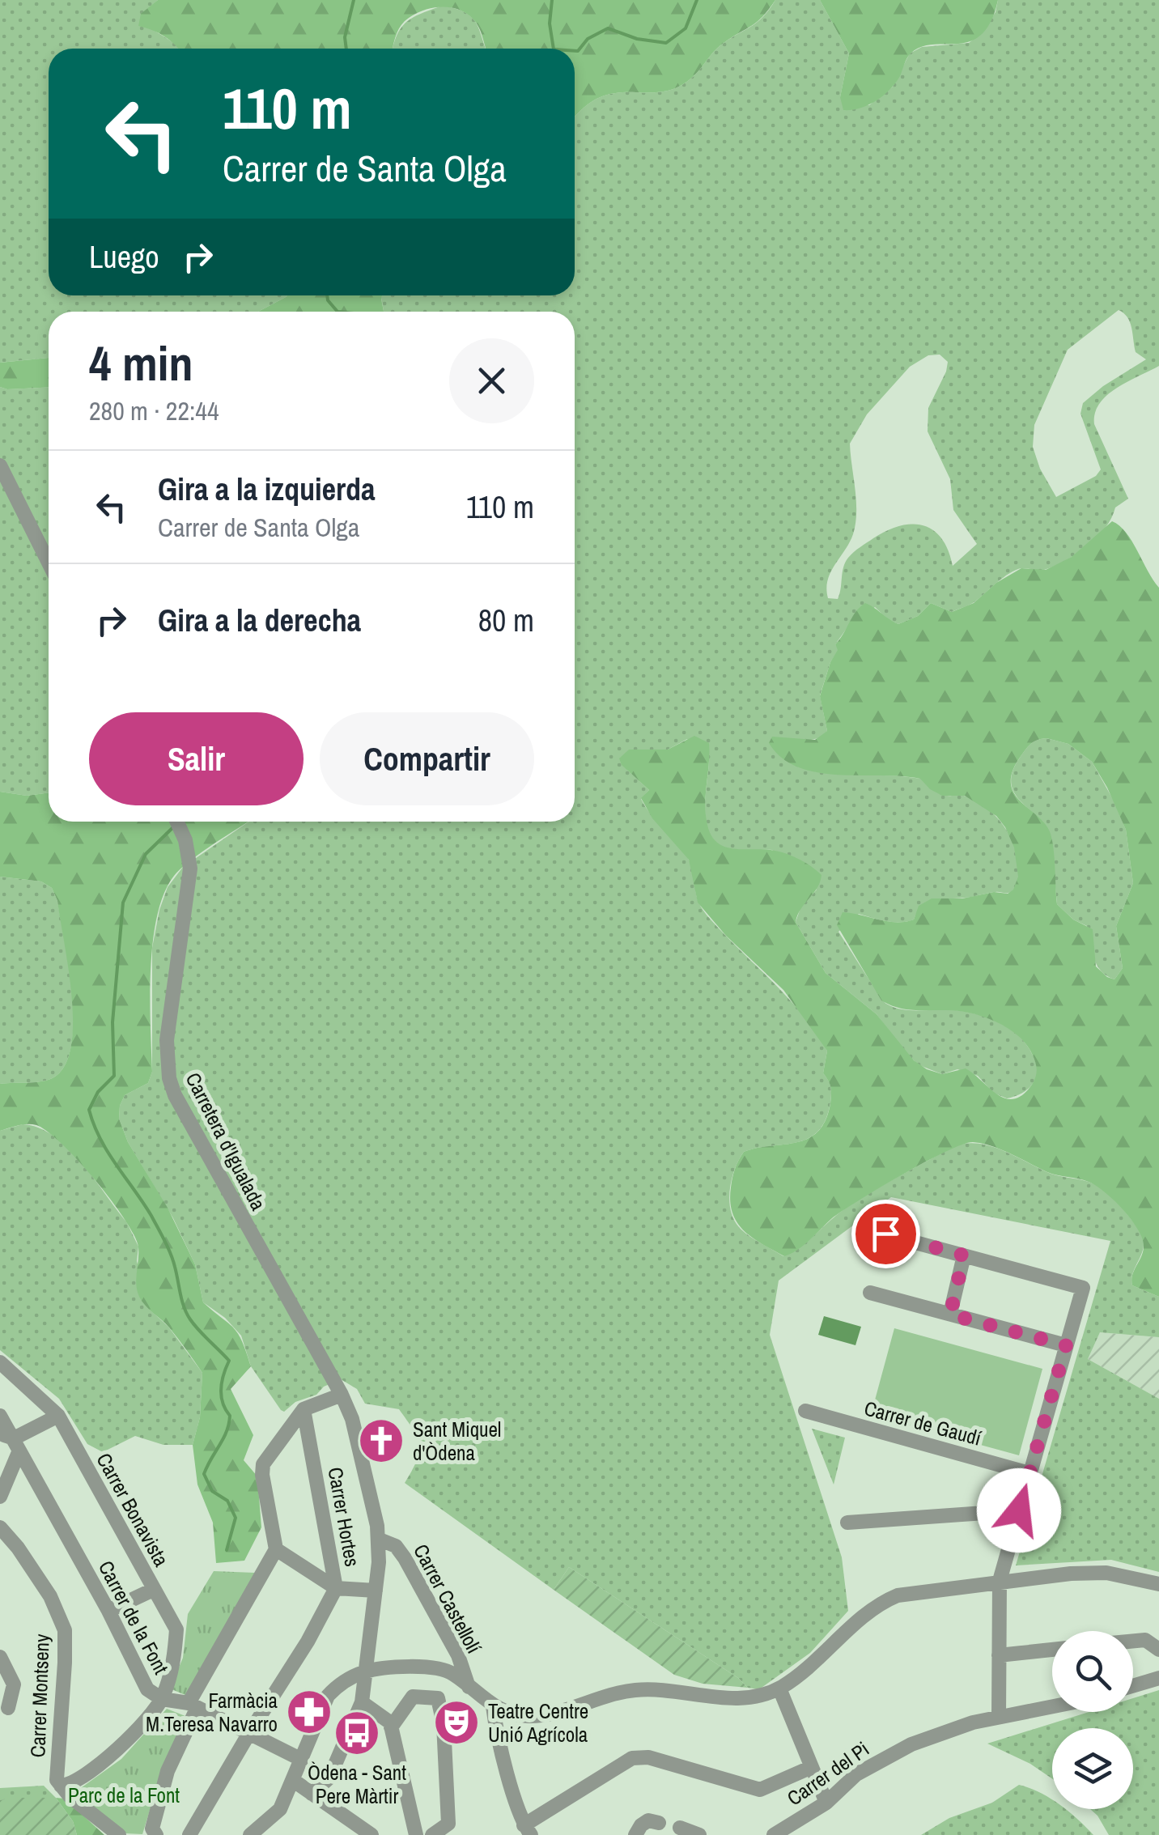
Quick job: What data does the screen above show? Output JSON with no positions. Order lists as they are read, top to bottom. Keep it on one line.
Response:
{"streets":{"street":["Carretera d'Igualada","Carrer de Gaudí","Carrer Bonavista","Carrer Hortes","Carrer Castellolí","Carrer de la Font","Carrer Montseny","Carrer del Pi"]},"crossings":[["Carretera d'Igualada","Carrer Castellolí"],["Carrer Bonavista","Carrer de la Font"],["Carrer Hortes","Carrer de la Font"]],"parks":["Parc de la Font"],"places":{"church":["Sant Miquel d'Òdena"],"pharmacy":["Farmàcia M.Teresa Navarro"],"theatre":["Teatre Centre Unió Agrícola"],"bus stop":["Òdena - Sant Pere Màrtir"]},"page":{"turn":["110 m","Carrer de Santa Olga"],"then":"Luego","heading":["4 min","280 m · 22:44"],"list":[{"name":"Gira a la izquierda","note":"Carrer de Santa Olga","value":"110 m"},{"name":"Gira a la derecha","value":"80 m"}],"buttons":["Salir","Compartir"]}}
